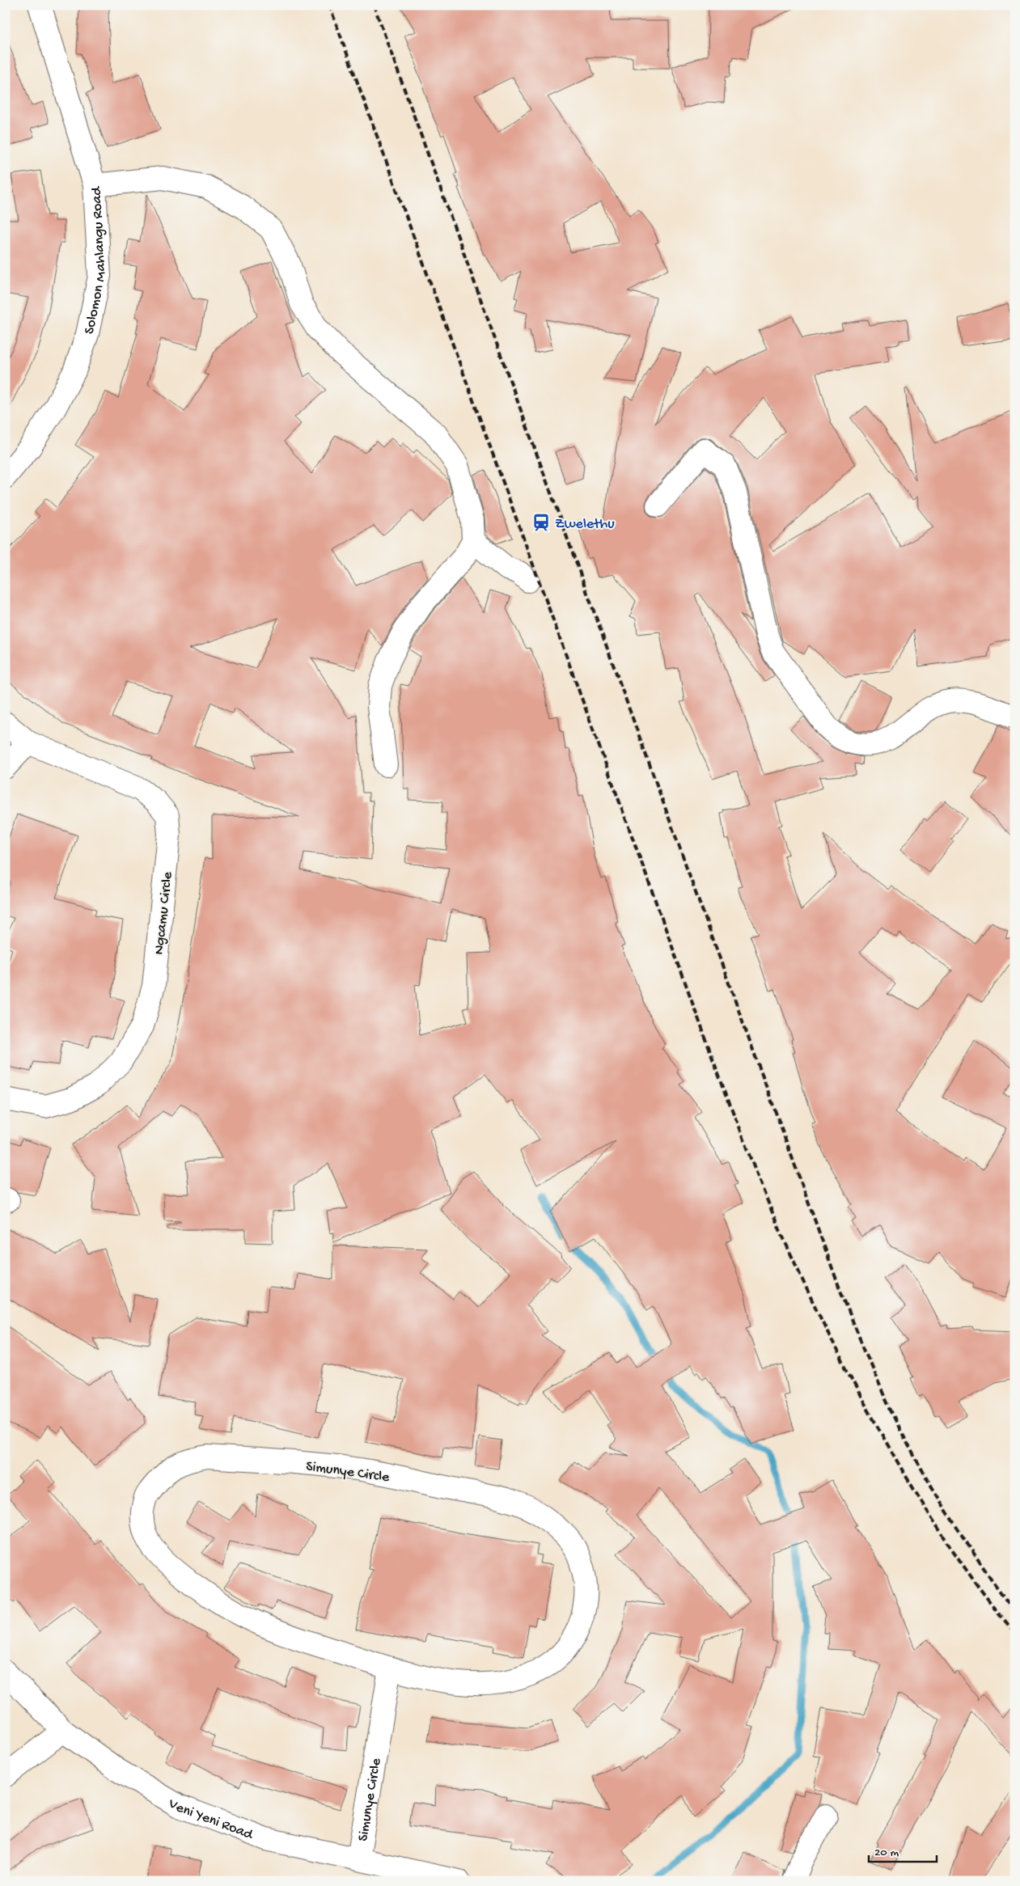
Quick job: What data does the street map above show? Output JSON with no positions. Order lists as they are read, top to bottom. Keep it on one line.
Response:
{"streets":{"street":["Solomon Mahlangu Road","Ngcamu Circle","Simunye Circle","Veni Yeni Road"]},"crossings":[["Simunye Circle","Veni Yeni Road"]],"places":{"station":["Zwelethu"]},"scale_bar":"20 m"}
